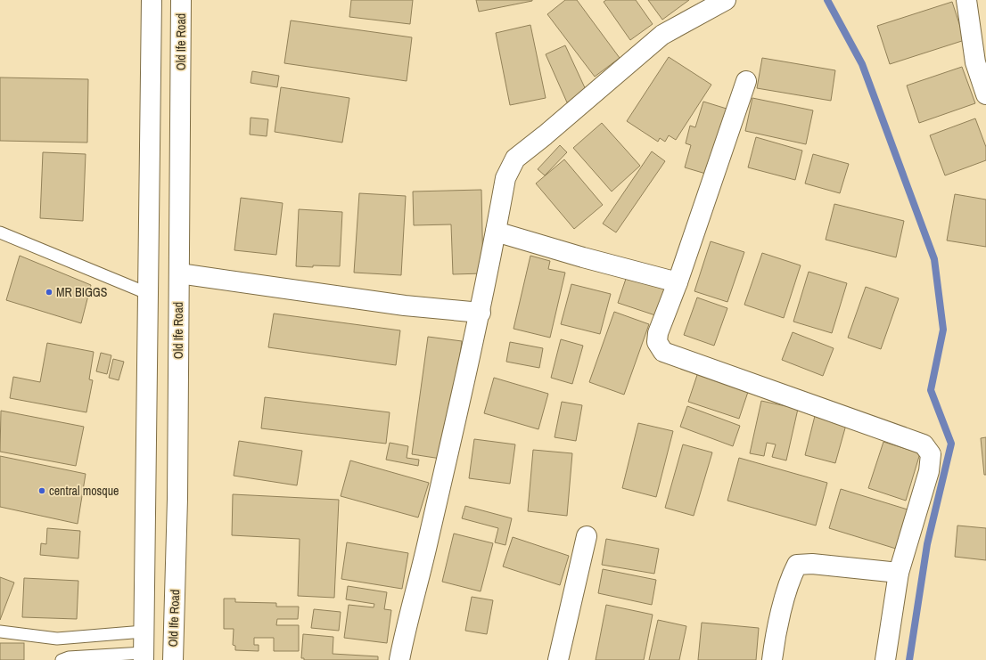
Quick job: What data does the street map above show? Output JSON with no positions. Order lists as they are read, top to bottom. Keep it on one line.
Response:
{"streets":{"street":["Old Ife Road"]},"places":["MR BIGGS","central mosque"]}
